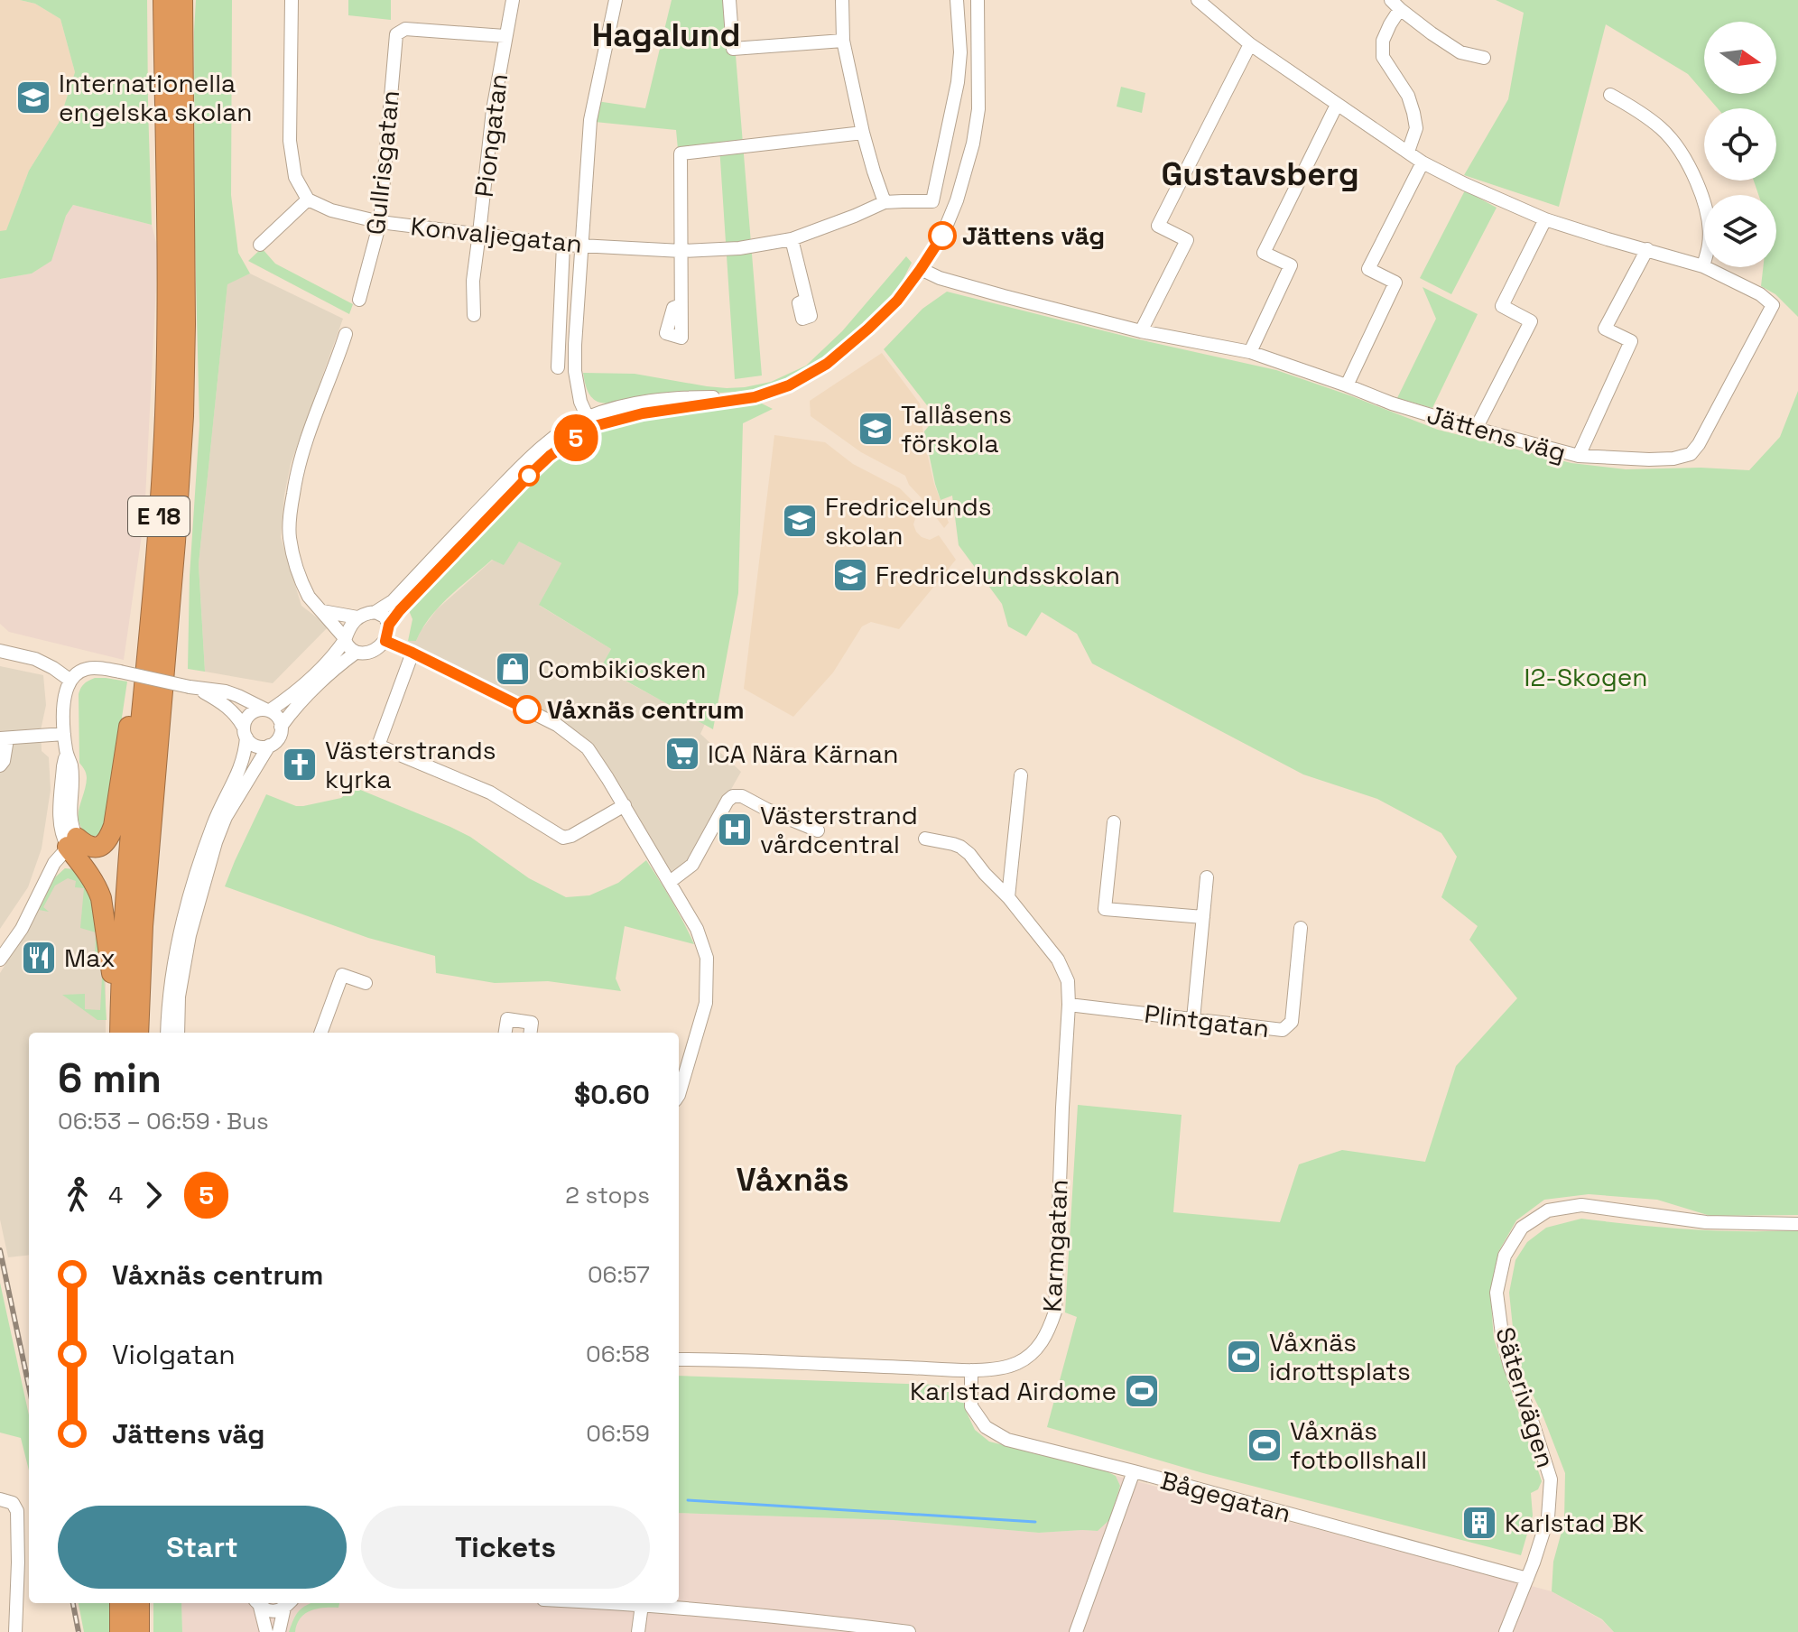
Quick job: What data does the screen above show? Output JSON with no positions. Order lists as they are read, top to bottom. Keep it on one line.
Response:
{"streets":{"highway":["E 18"],"street":["Piongatan","Gullrisgatan","Konvaljegatan","Jättens väg","Plintgatan","Karmgatan","Säterivägen","Bågegatan"]},"crossings":[["Piongatan","Gullrisgatan"],["Piongatan","Konvaljegatan"],["Gullrisgatan","Konvaljegatan"],["Plintgatan","Karmgatan"],["Karmgatan","Bågegatan"],["Säterivägen","Bågegatan"]],"districts":["Hagalund","Gustavsberg","Våxnäs"],"parks":["I2-Skogen"],"places":{"school or university":["Internationella engelska skolan","Tallåsens förskola","Fredricelunds skolan","Fredricelundsskolan"],"other":["Jättens väg","Våxnäs centrum"],"shop":["Combikiosken"],"supermarket":["ICA Nära Kärnan"],"church":["Västerstrands kyrka"],"hospital":["Västerstrand vårdcentral"],"restaurant":["Max"],"sports":["Våxnäs idrottsplats","Karlstad Airdome","Våxnäs fotbollshall"],"building":["Karlstad BK"]},"lines":["bus line 5"],"north":"right","page":{"on_map":"5","heading":["6 min","06:53 – 06:59 · Bus","$0.60"],"legs":["4","5","2 stops"],"list":[{"name":"Våxnäs centrum","value":"06:57"},{"name":"Violgatan","value":"06:58"},{"name":"Jättens väg","value":"06:59"}],"buttons":["Start","Tickets"]}}
